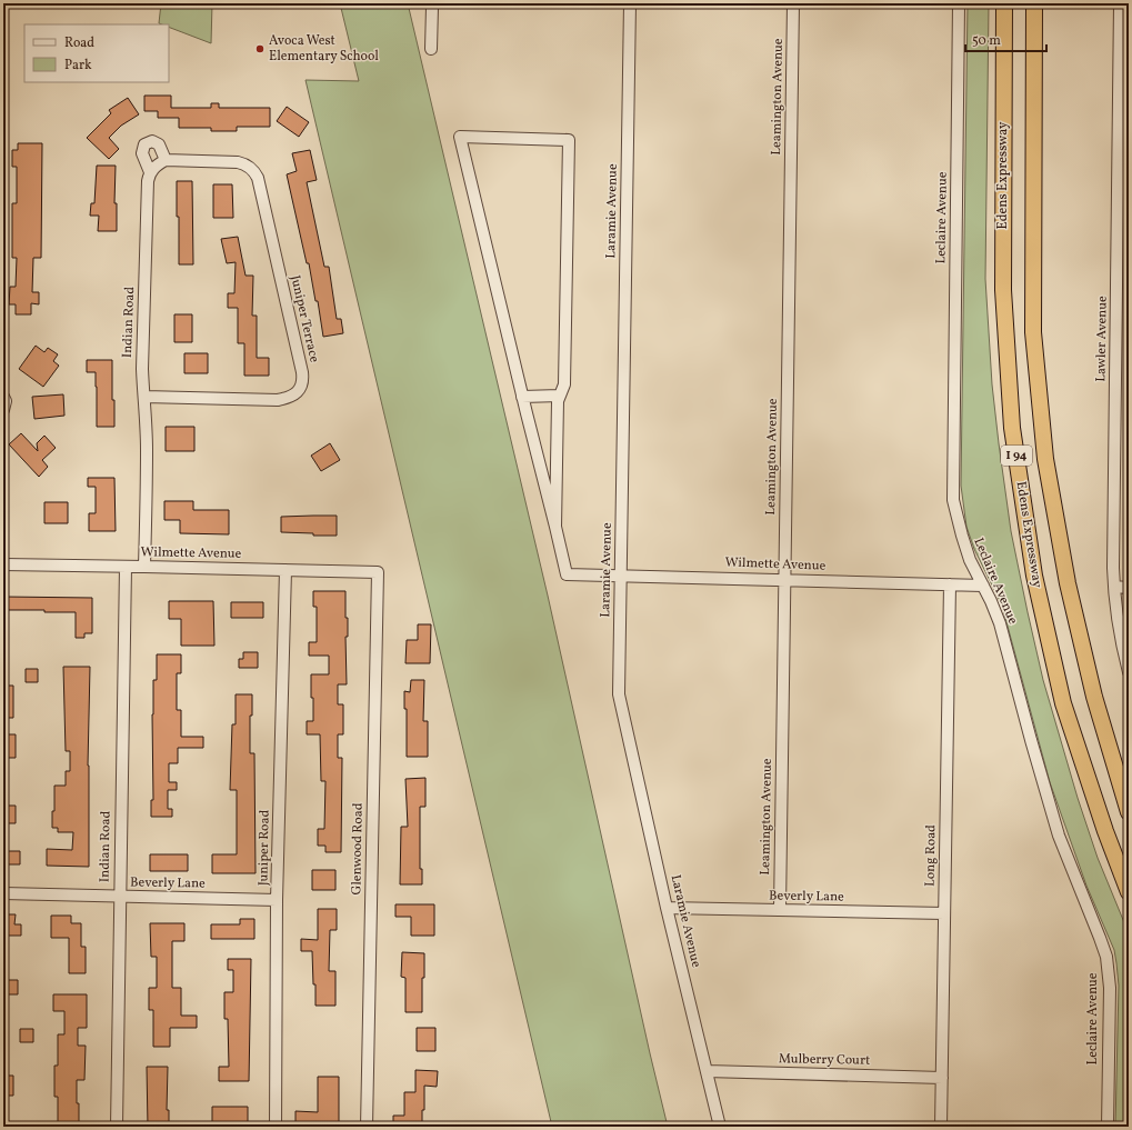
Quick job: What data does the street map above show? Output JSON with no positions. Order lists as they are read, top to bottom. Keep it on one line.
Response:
{"streets":{"highway":["Edens Expressway","I 94"],"street":["Leamington Avenue","Laramie Avenue","Leclaire Avenue","Juniper Terrace","Indian Road","Lawler Avenue","Wilmette Avenue","Juniper Road","Glenwood Road","Long Road","Beverly Lane","Mulberry Court"]},"crossings":[["Leamington Avenue","Wilmette Avenue"],["Leamington Avenue","Beverly Lane"],["Laramie Avenue","Wilmette Avenue"],["Laramie Avenue","Beverly Lane"],["Laramie Avenue","Mulberry Court"],["Leclaire Avenue","Wilmette Avenue"],["Juniper Terrace","Indian Road"],["Indian Road","Wilmette Avenue"],["Indian Road","Beverly Lane"],["Wilmette Avenue","Juniper Road"],["Wilmette Avenue","Glenwood Road"],["Wilmette Avenue","Long Road"],["Juniper Road","Beverly Lane"],["Long Road","Beverly Lane"],["Long Road","Mulberry Court"]],"places":["Avoca West Elementary School"],"legend":["Road","Park"],"scale_bar":"50 m"}
